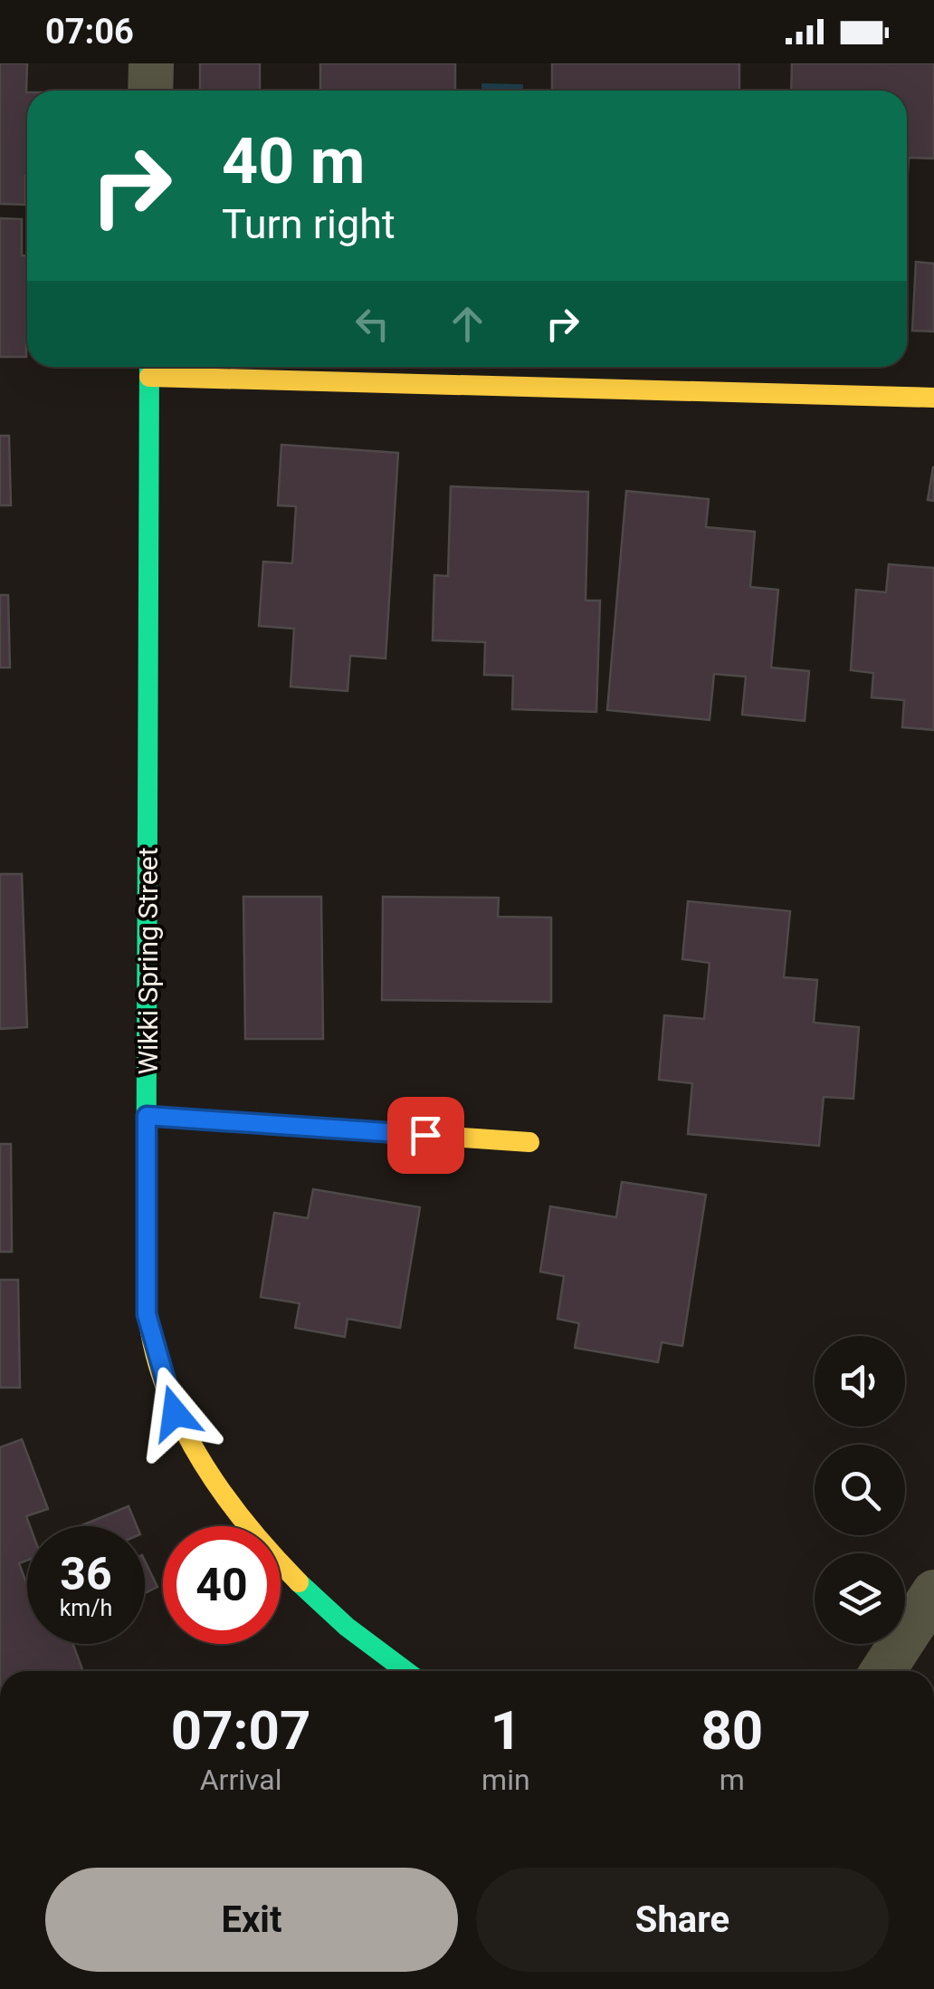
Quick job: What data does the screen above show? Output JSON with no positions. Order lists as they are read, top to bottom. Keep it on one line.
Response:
{"streets":{"street":["Wikki Spring Street"]},"page":{"status":"07:06","turn":["40 m","Turn right"],"speed":"36 km/h","limit":"40","eta":["07:07","Arrival","1","min","80","m"],"buttons":["Exit","Share"]}}
